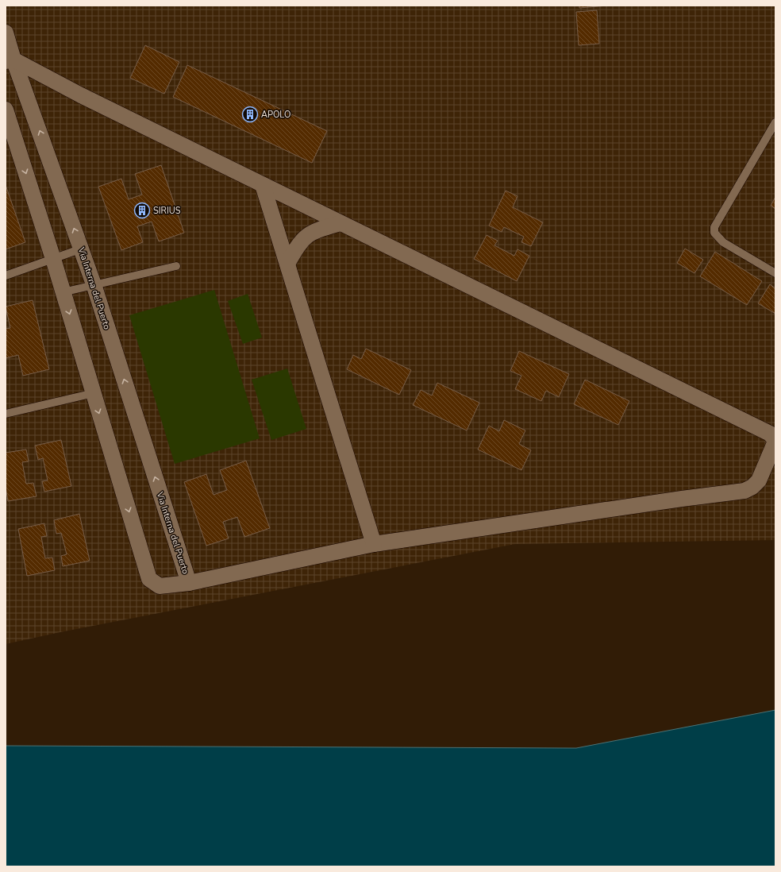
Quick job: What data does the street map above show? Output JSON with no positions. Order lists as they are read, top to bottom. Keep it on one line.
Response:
{"streets":{"street":["Via Interna del Puerto"]},"places":{"building":["APOLO","SIRIUS"]}}
